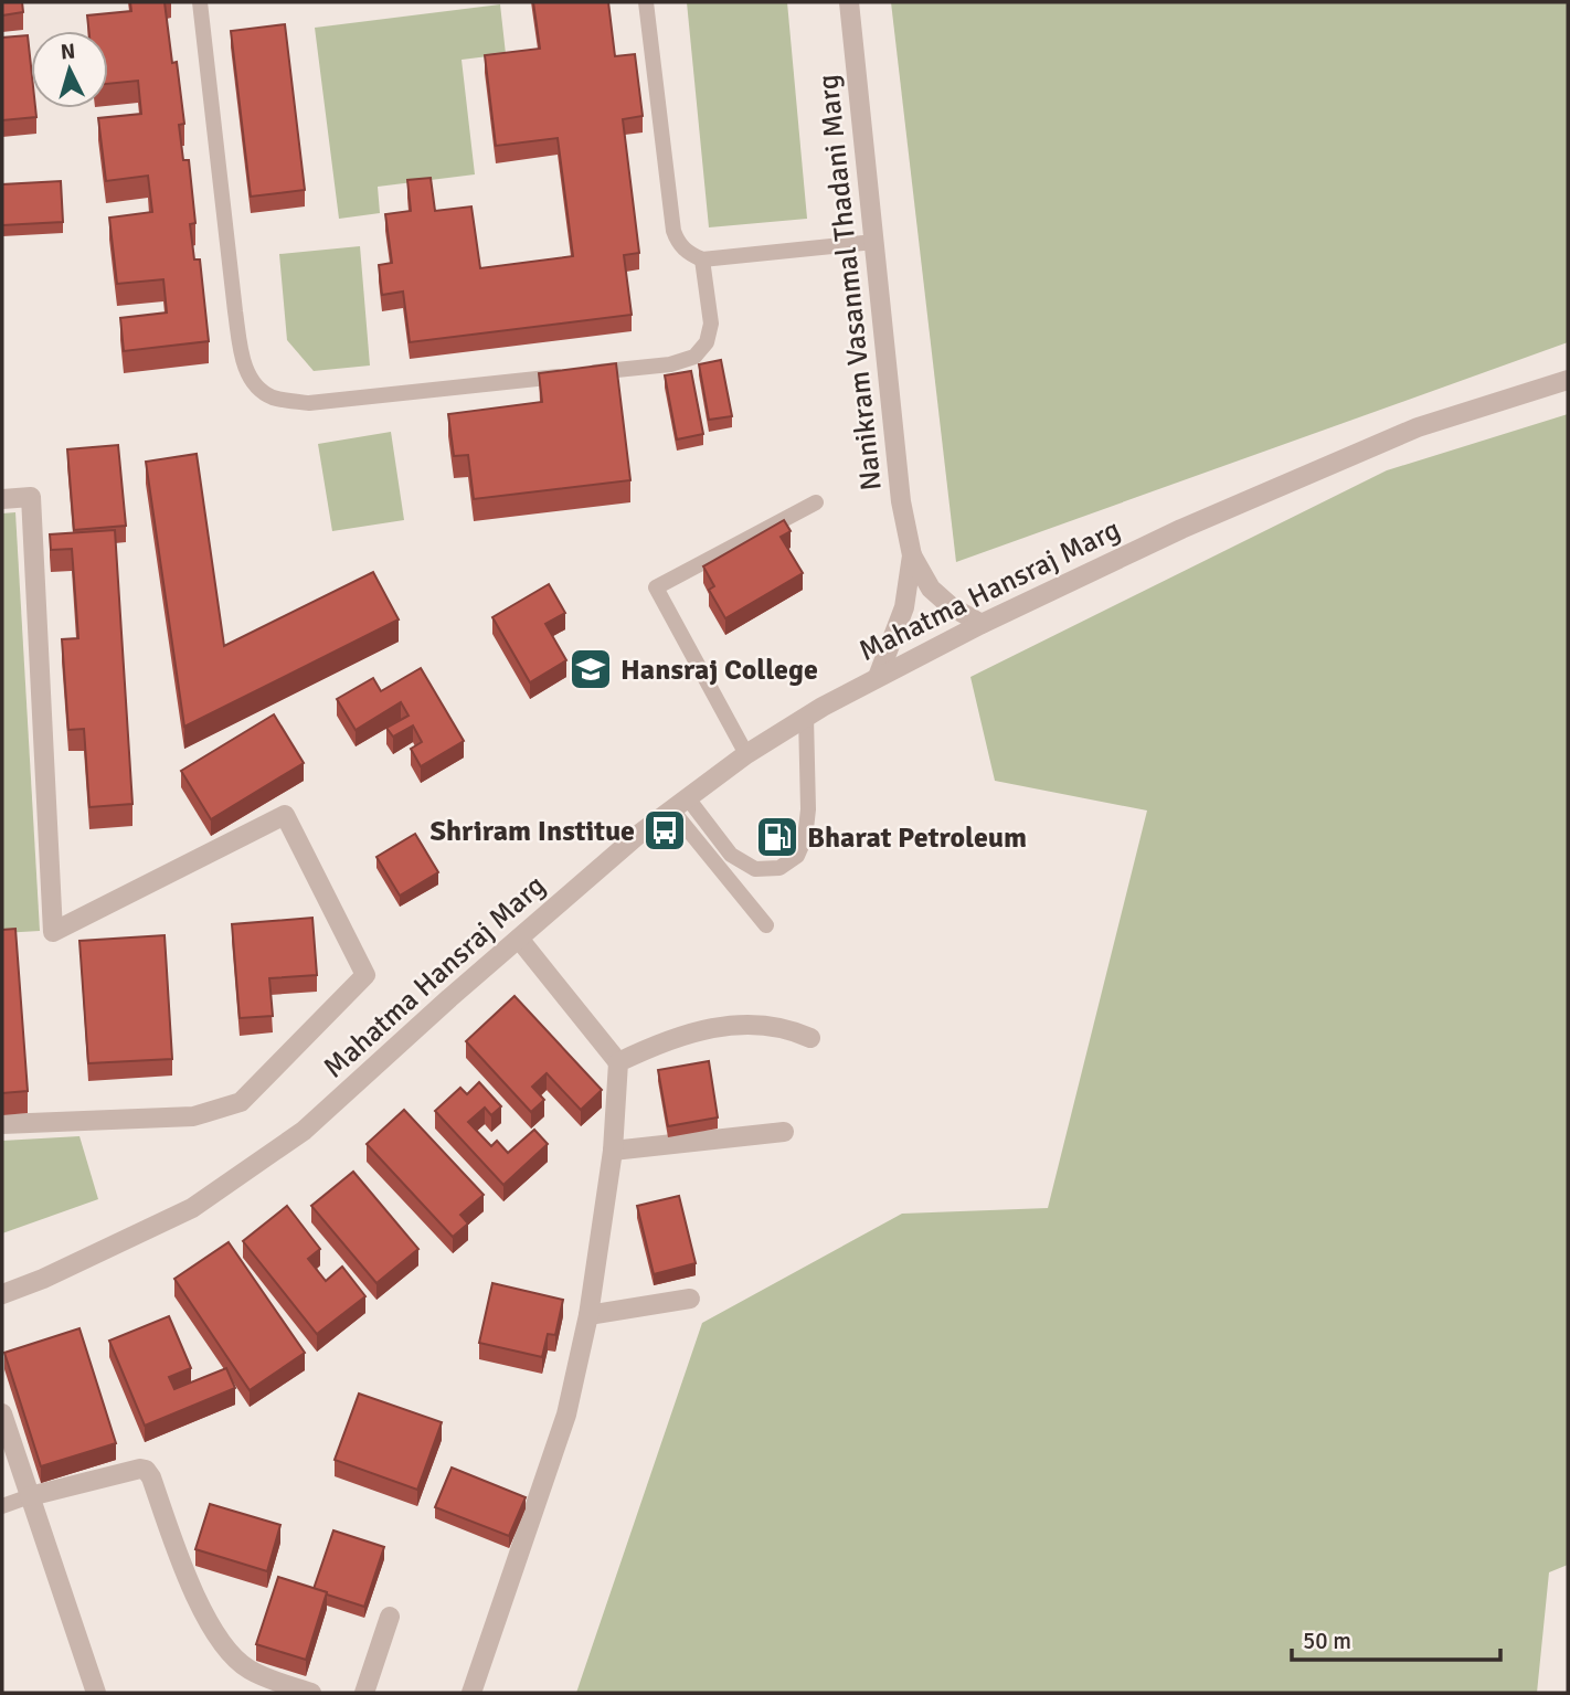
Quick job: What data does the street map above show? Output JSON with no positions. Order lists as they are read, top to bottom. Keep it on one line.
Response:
{"streets":{"street":["Nanikram Vasanmal Thadani Marg","Mahatma Hansraj Marg"]},"places":{"school or university":["Hansraj College"],"bus stop":["Shriram Institue"],"fuel station":["Bharat Petroleum"]},"scale_bar":"50 m","north":"top"}
